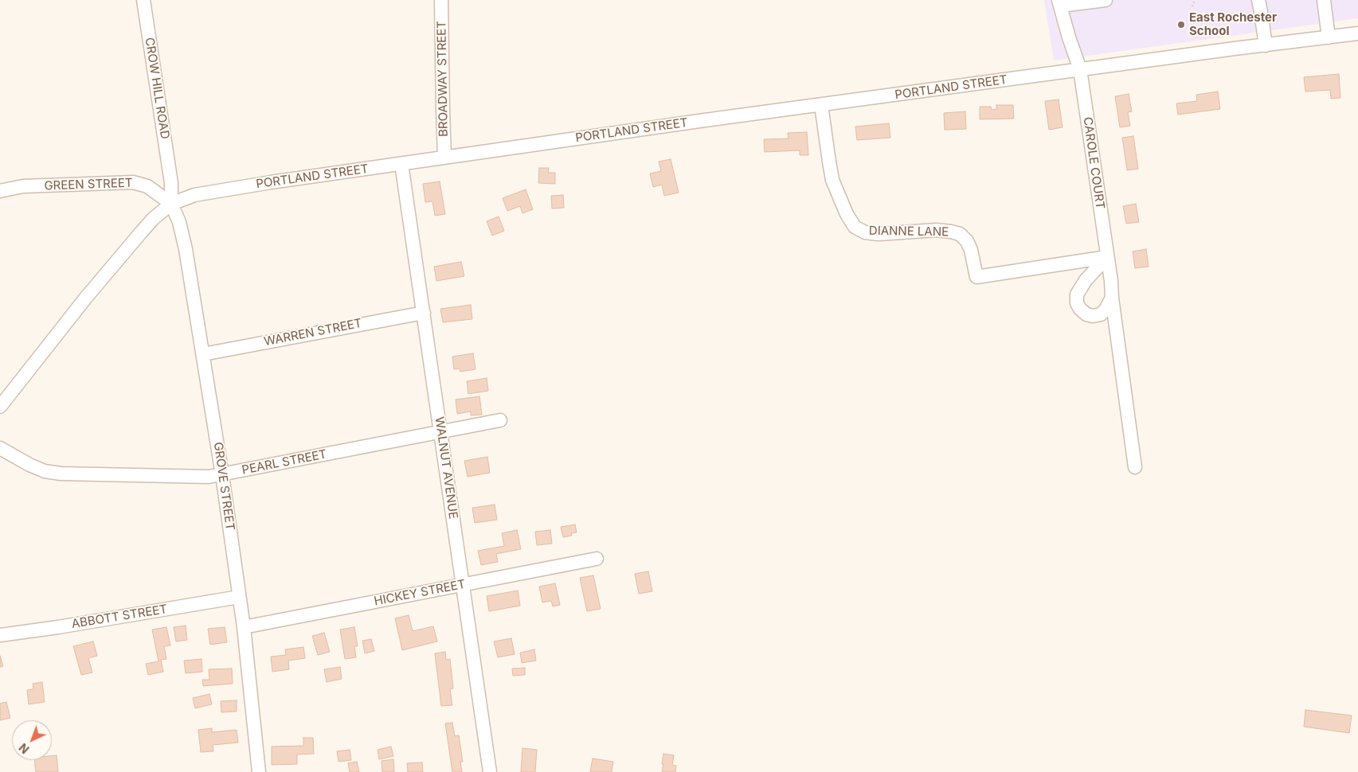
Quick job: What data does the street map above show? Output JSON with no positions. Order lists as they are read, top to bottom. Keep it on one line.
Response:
{"streets":{"street":["BROADWAY STREET","PORTLAND STREET","CROW HILL ROAD","CAROLE COURT","GREEN STREET","DIANNE LANE","WARREN STREET","PEARL STREET","WALNUT AVENUE","GROVE STREET","HICKEY STREET","ABBOTT STREET"]},"crossings":[["BROADWAY STREET","PORTLAND STREET"],["PORTLAND STREET","CROW HILL ROAD"],["PORTLAND STREET","CAROLE COURT"],["PORTLAND STREET","GREEN STREET"],["PORTLAND STREET","DIANNE LANE"],["PORTLAND STREET","WALNUT AVENUE"],["PORTLAND STREET","GROVE STREET"],["CROW HILL ROAD","GREEN STREET"],["CROW HILL ROAD","GROVE STREET"],["CAROLE COURT","DIANNE LANE"],["GREEN STREET","GROVE STREET"],["WARREN STREET","WALNUT AVENUE"],["WARREN STREET","GROVE STREET"],["PEARL STREET","WALNUT AVENUE"],["PEARL STREET","GROVE STREET"],["WALNUT AVENUE","HICKEY STREET"],["GROVE STREET","HICKEY STREET"],["GROVE STREET","ABBOTT STREET"]],"places":["East Rochester School"],"north":"bottom left"}
